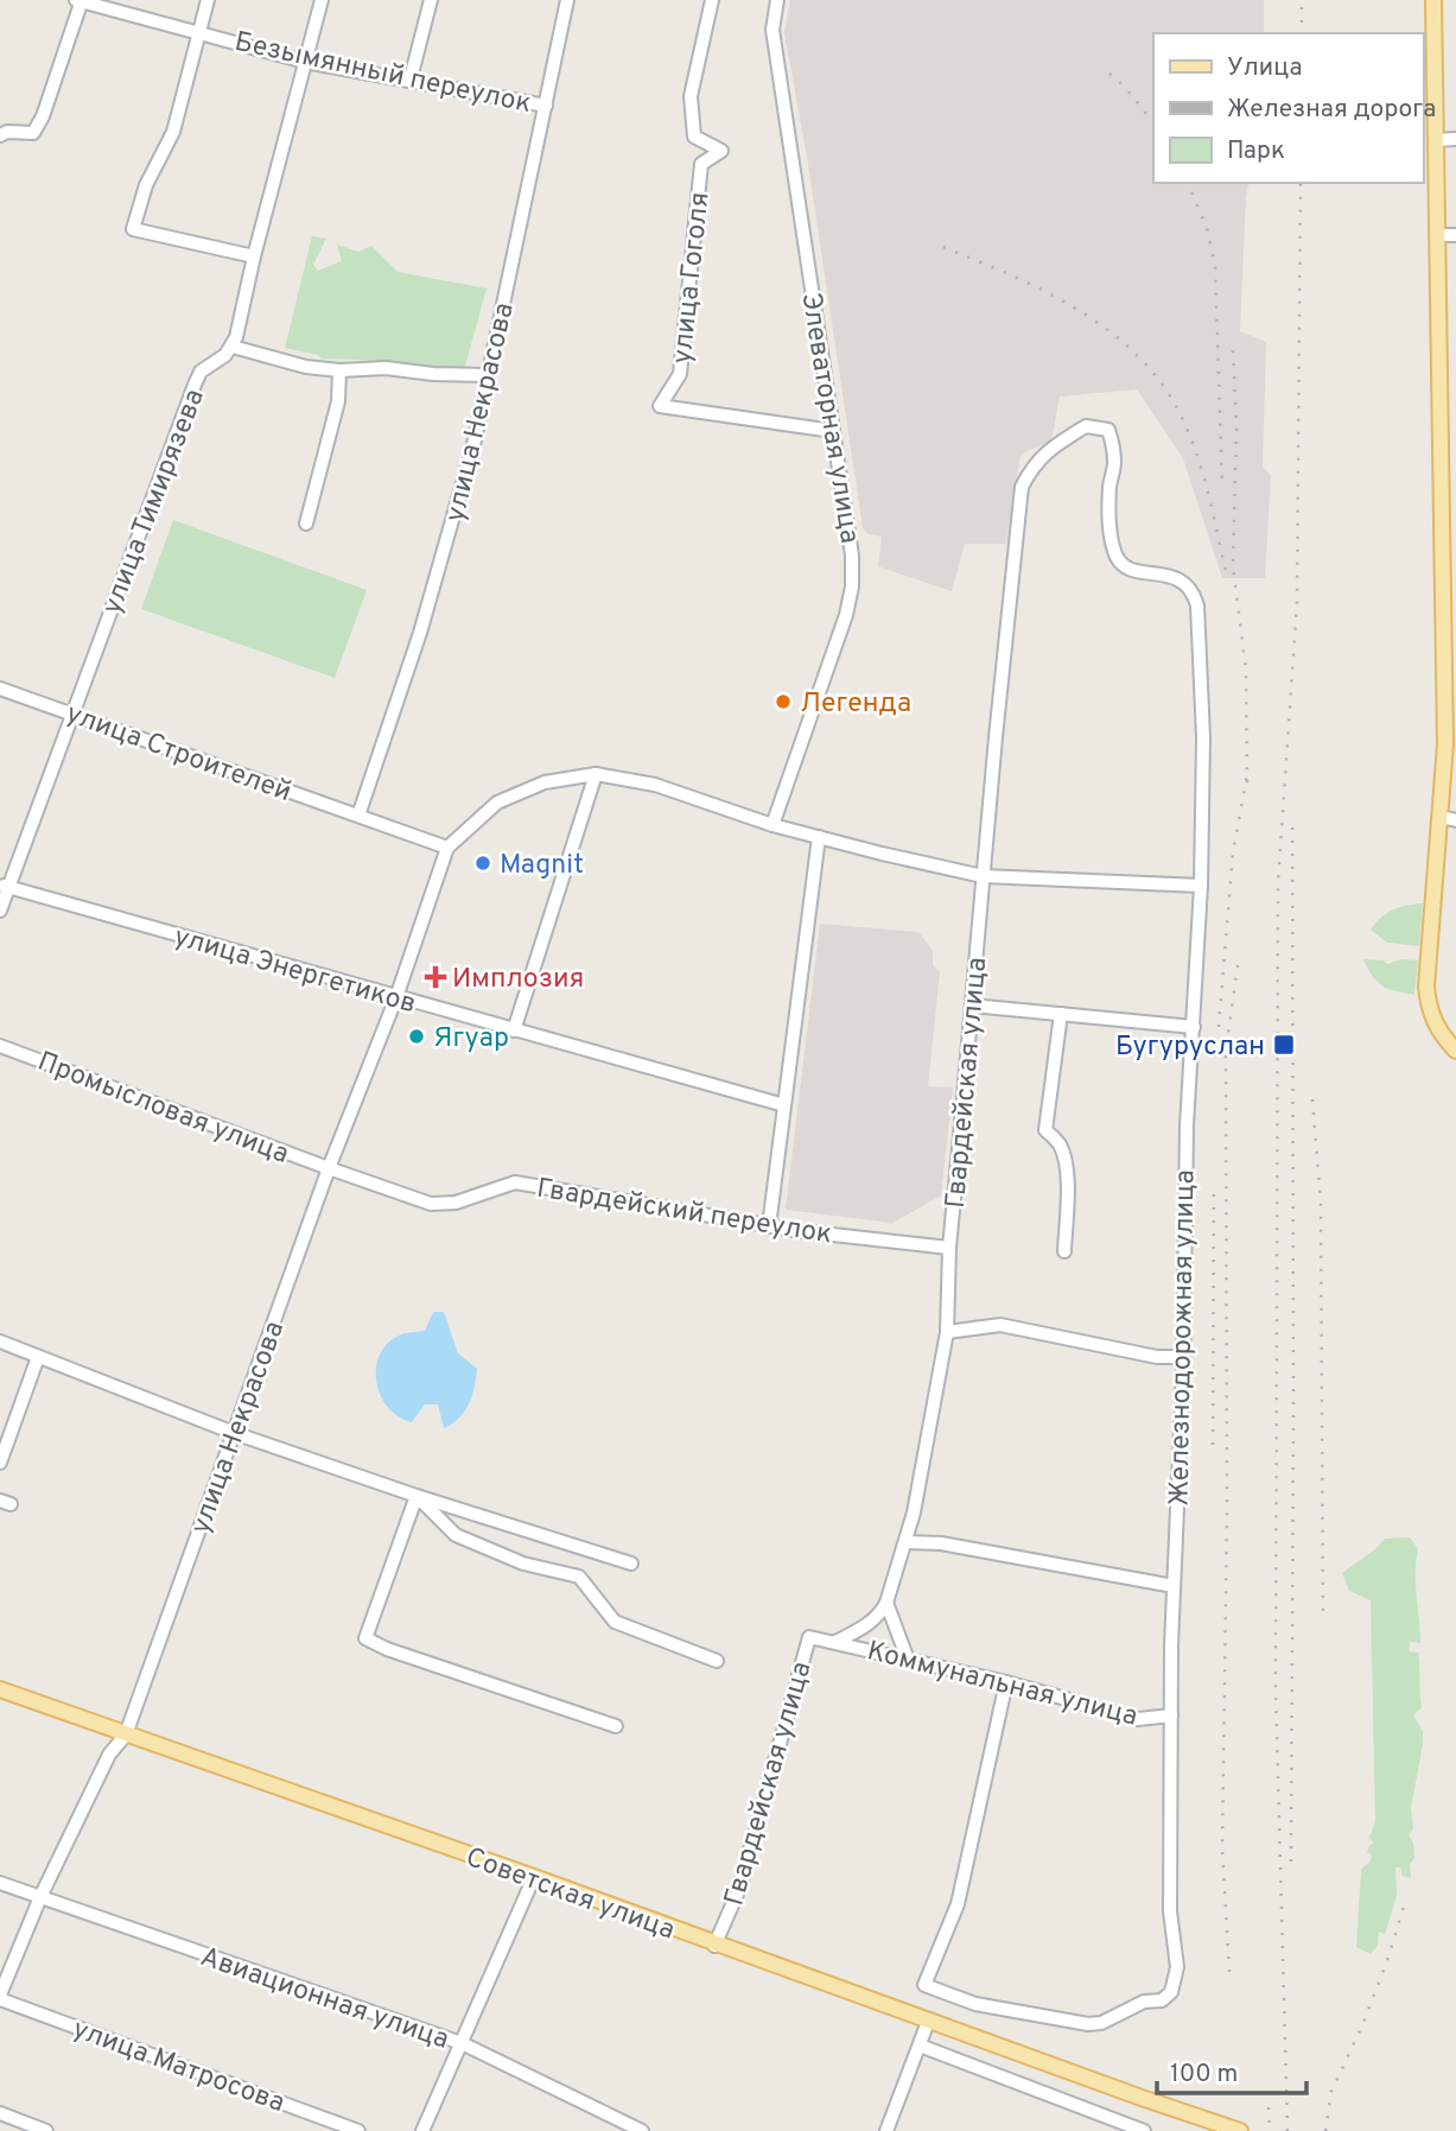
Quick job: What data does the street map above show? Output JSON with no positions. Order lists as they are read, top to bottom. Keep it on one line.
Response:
{"streets":{"main road":["Советская улица"],"street":["Безымянный переулок","улица Гоголя","улица Некрасова","Элеваторная улица","улица Тимирязева","улица Строителей","улица Энергетиков","Гвардейская улица","Промысловая улица","Гвардейский переулок","Железнодорожная улица","Коммунальная улица","Авиационная улица","улица Матросова"]},"crossings":[["Безымянный переулок","улица Некрасова"],["улица Гоголя","Элеваторная улица"],["улица Некрасова","улица Строителей"],["улица Некрасова","улица Энергетиков"],["улица Некрасова","Промысловая улица"],["улица Некрасова","Гвардейский переулок"],["улица Некрасова","Советская улица"],["улица Некрасова","Авиационная улица"],["улица Некрасова","улица Матросова"],["улица Тимирязева","улица Строителей"],["улица Тимирязева","улица Энергетиков"],["Гвардейская улица","Гвардейский переулок"],["Гвардейская улица","Железнодорожная улица"],["Гвардейская улица","Коммунальная улица"],["Гвардейская улица","Советская улица"],["Промысловая улица","Гвардейский переулок"],["Железнодорожная улица","Коммунальная улица"]],"places":{"other":["Легенда","Magnit","Ягуар"],"health":["Имплозия"],"transit":["Бугуруслан"]},"legend":["Улица","Железная дорога","Парк"],"scale_bar":"100 m"}
